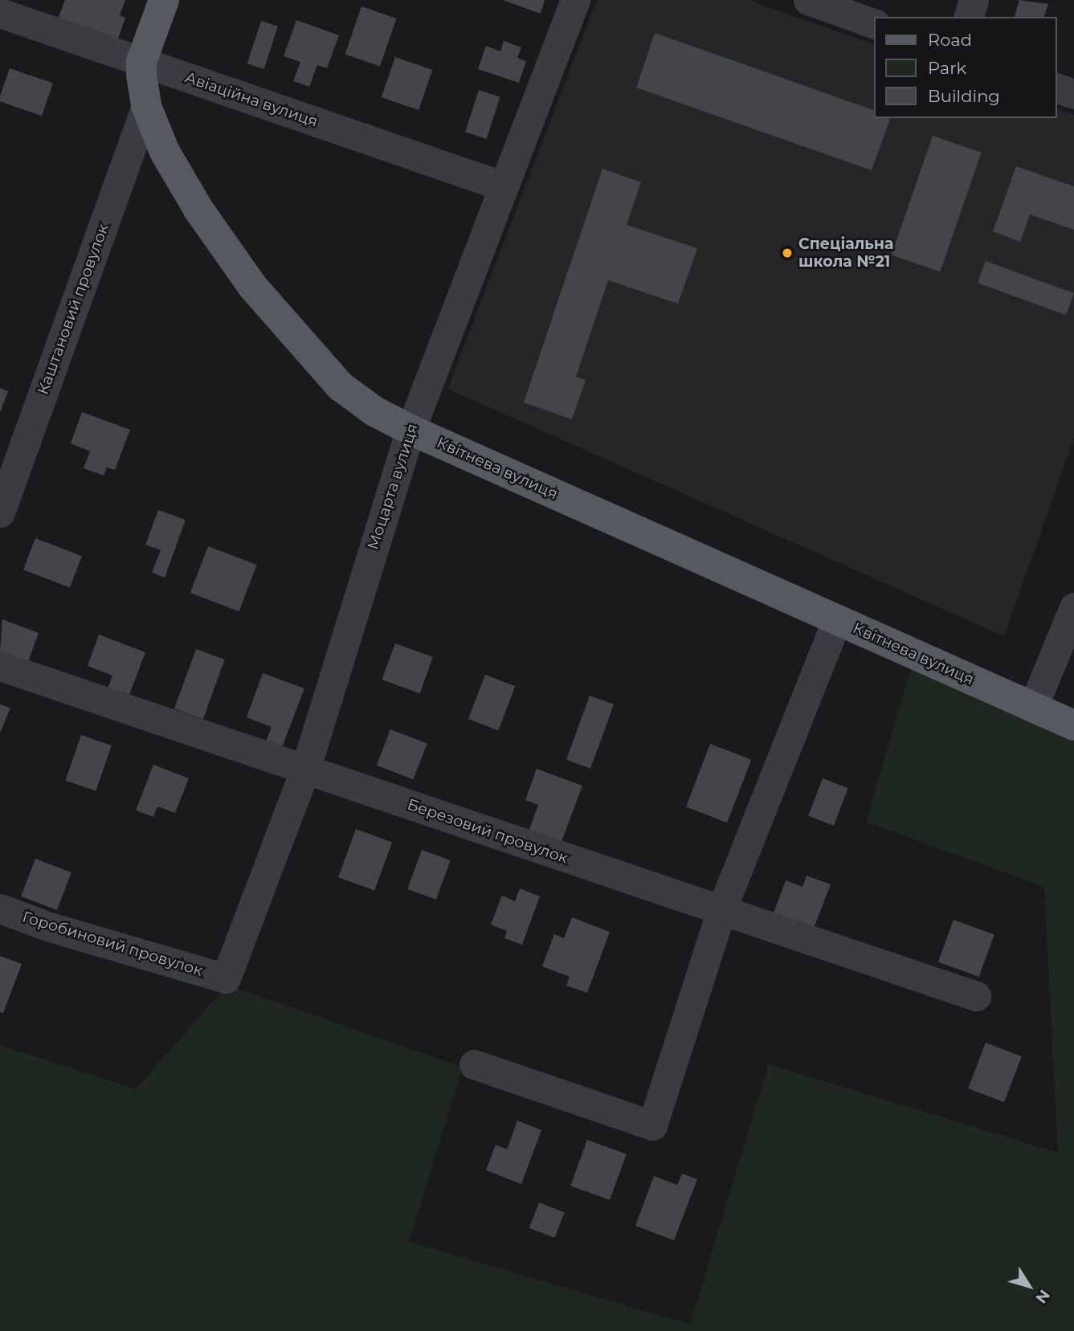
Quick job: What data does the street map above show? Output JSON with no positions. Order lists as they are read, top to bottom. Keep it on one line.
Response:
{"streets":{"main road":["Квітнева вулиця"],"street":["Авіаційна вулиця","Каштановий провулок","Моцарта вулиця","Березовий провулок","Горобиновий провулок"]},"crossings":[["Авіаційна вулиця","Квітнева вулиця"],["Авіаційна вулиця","Моцарта вулиця"],["Каштановий провулок","Квітнева вулиця"],["Квітнева вулиця","Моцарта вулиця"],["Моцарта вулиця","Березовий провулок"],["Моцарта вулиця","Горобиновий провулок"]],"places":["Спеціальна школа №21"],"legend":["Road","Park","Building"],"north":"bottom right"}
